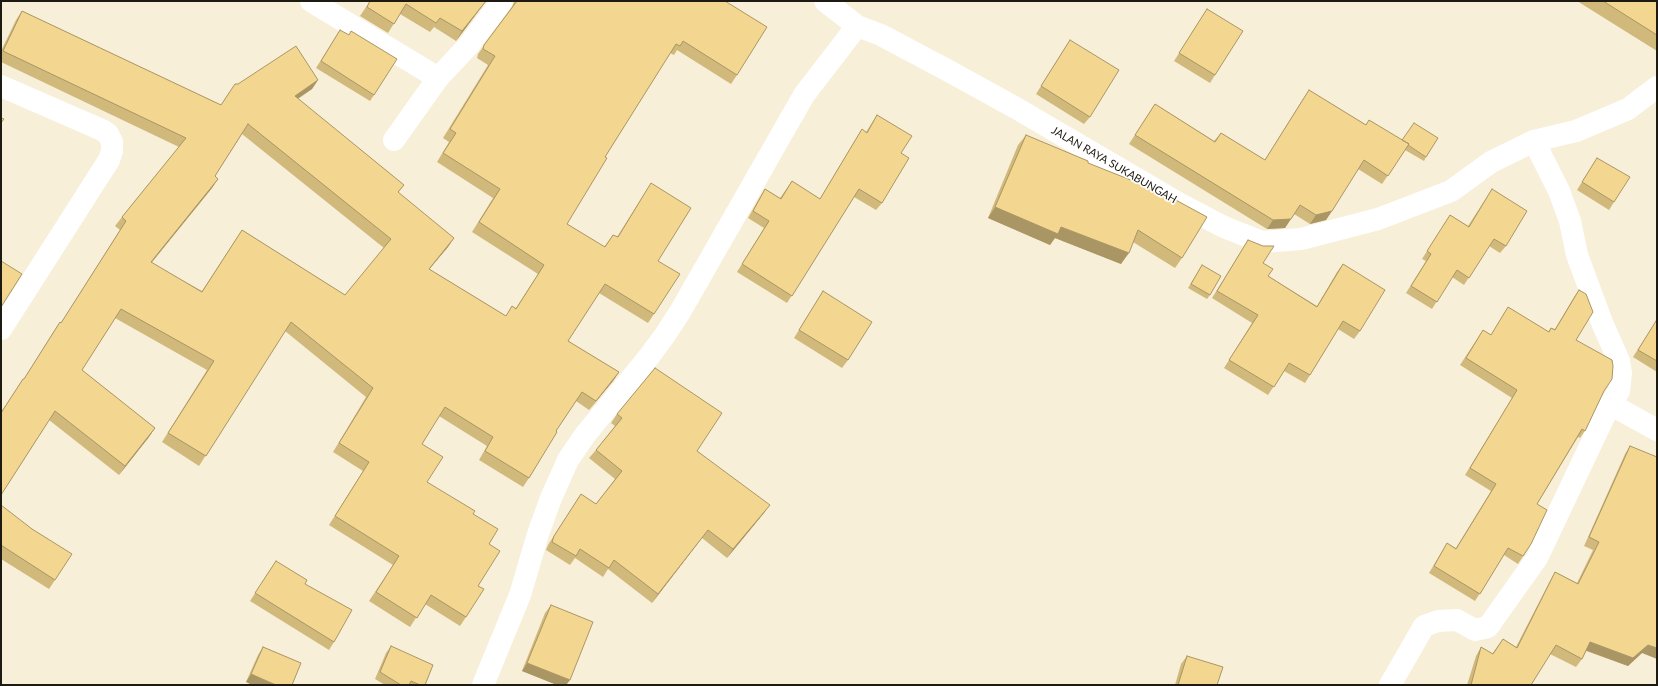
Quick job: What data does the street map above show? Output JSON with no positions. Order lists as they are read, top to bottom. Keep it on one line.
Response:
{"streets":{"street":["JALAN RAYA SUKABUNGAH"]}}
